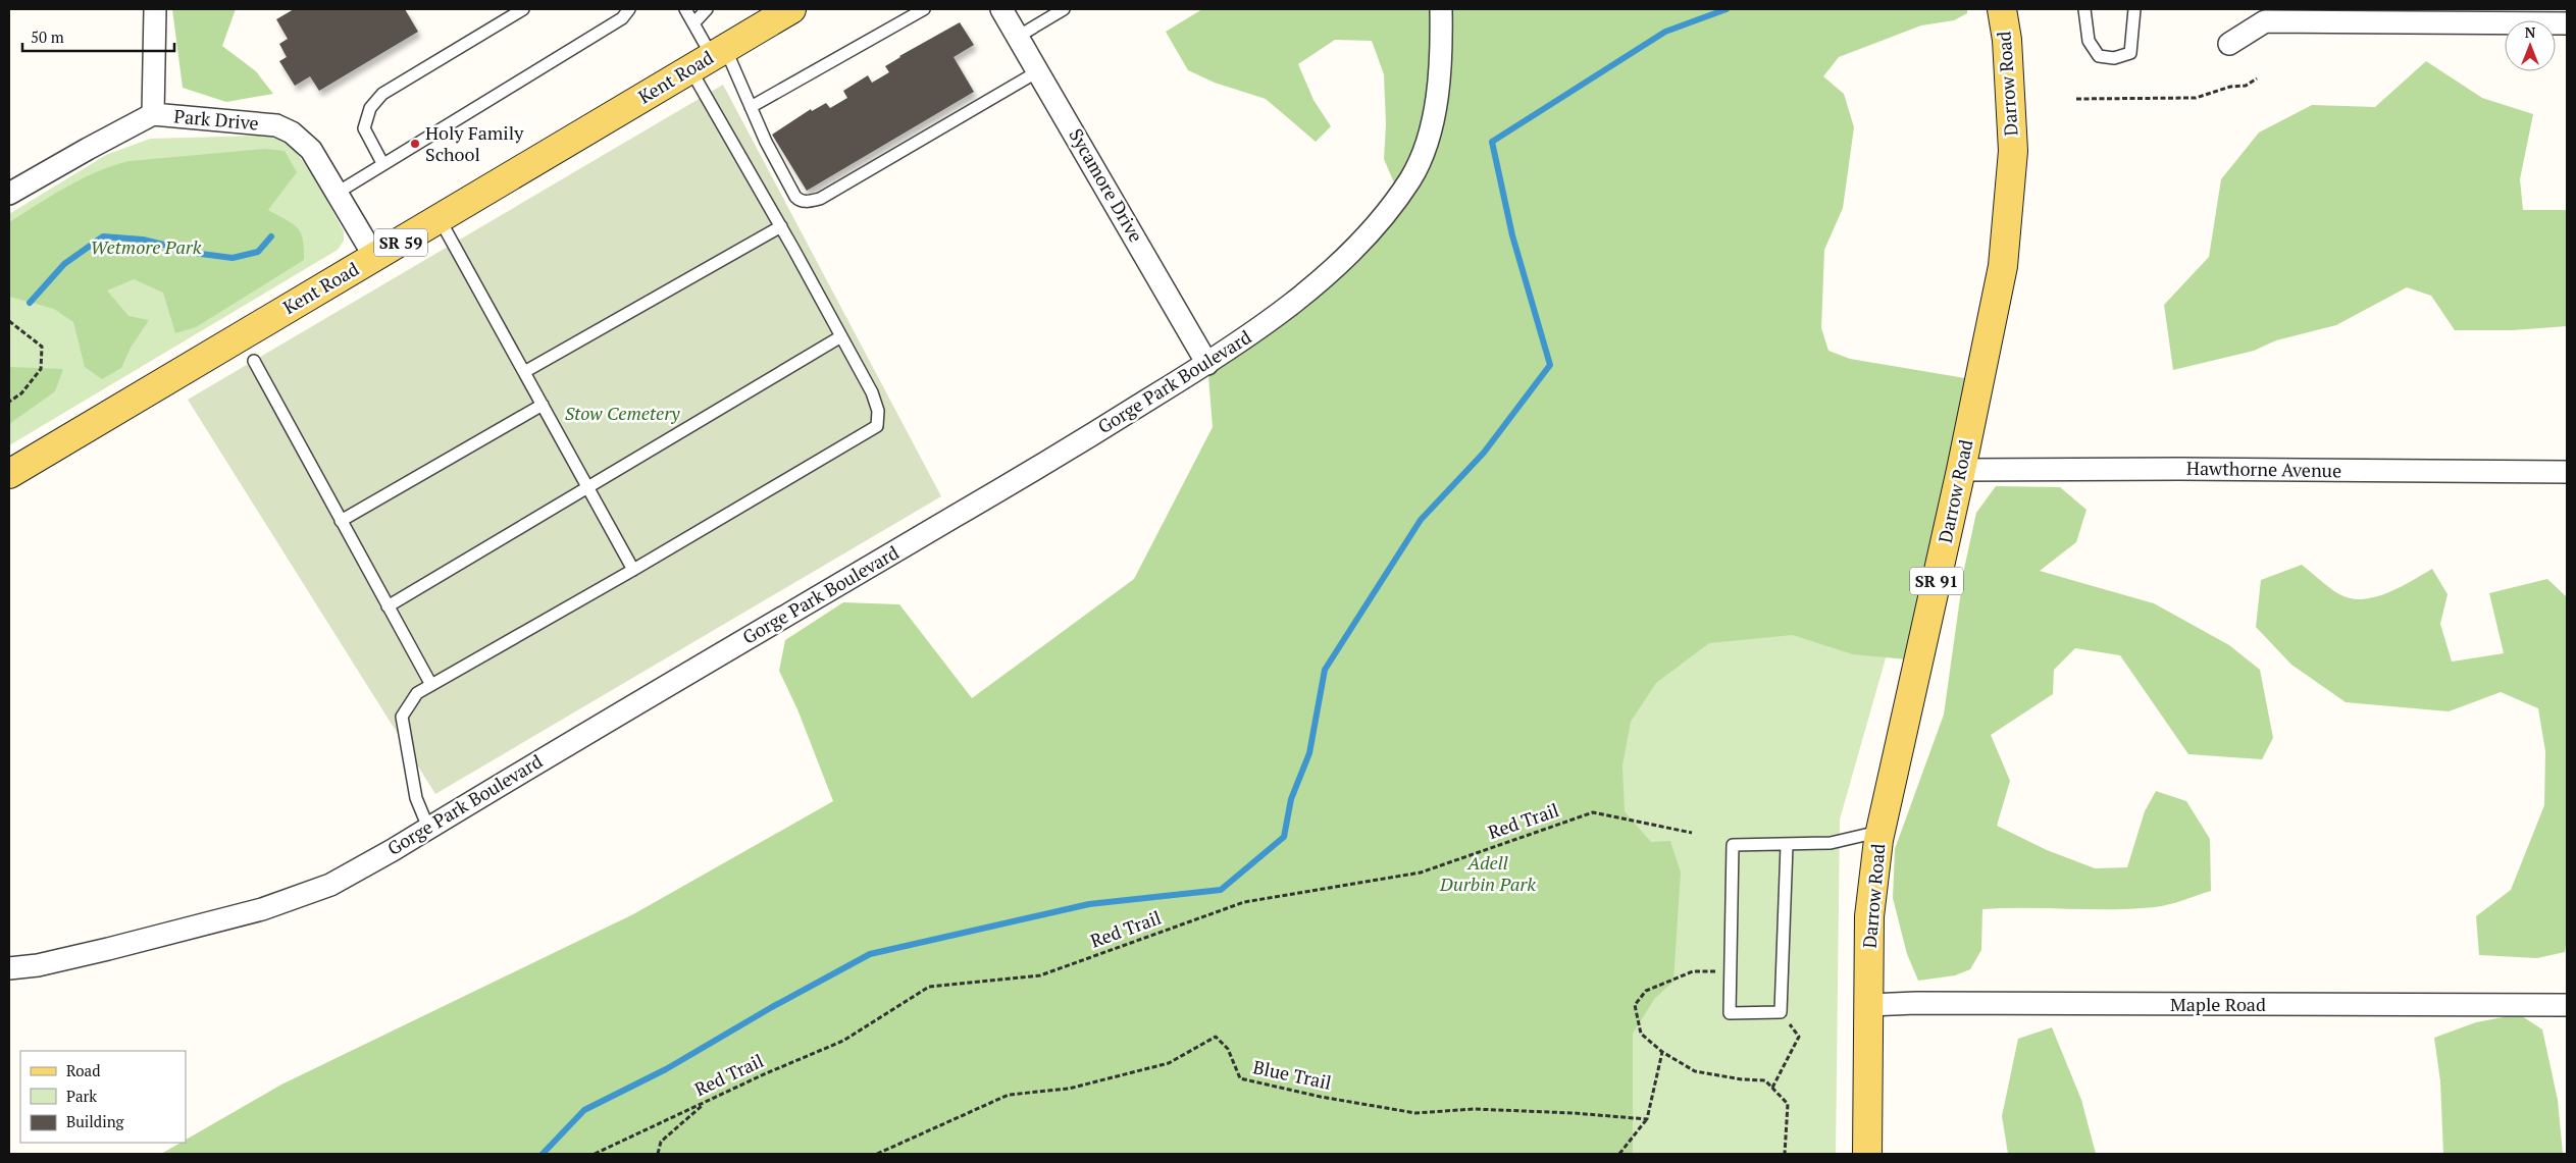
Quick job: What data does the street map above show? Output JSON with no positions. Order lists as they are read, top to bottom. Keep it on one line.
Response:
{"streets":{"main road":["Kent Road","Darrow Road","SR 59","SR 91"],"street":["Park Drive","Sycamore Drive","Gorge Park Boulevard","Hawthorne Avenue","Maple Road"],"path":["Red Trail","Blue Trail"]},"crossings":[["Kent Road","Park Drive"],["Darrow Road","Hawthorne Avenue"],["Darrow Road","Maple Road"],["Sycamore Drive","Gorge Park Boulevard"]],"parks":["Wetmore Park","Stow Cemetery","Adell Durbin Park"],"places":["Holy Family School"],"legend":["Road","Park","Building"],"scale_bar":"50 m","north":"top"}
